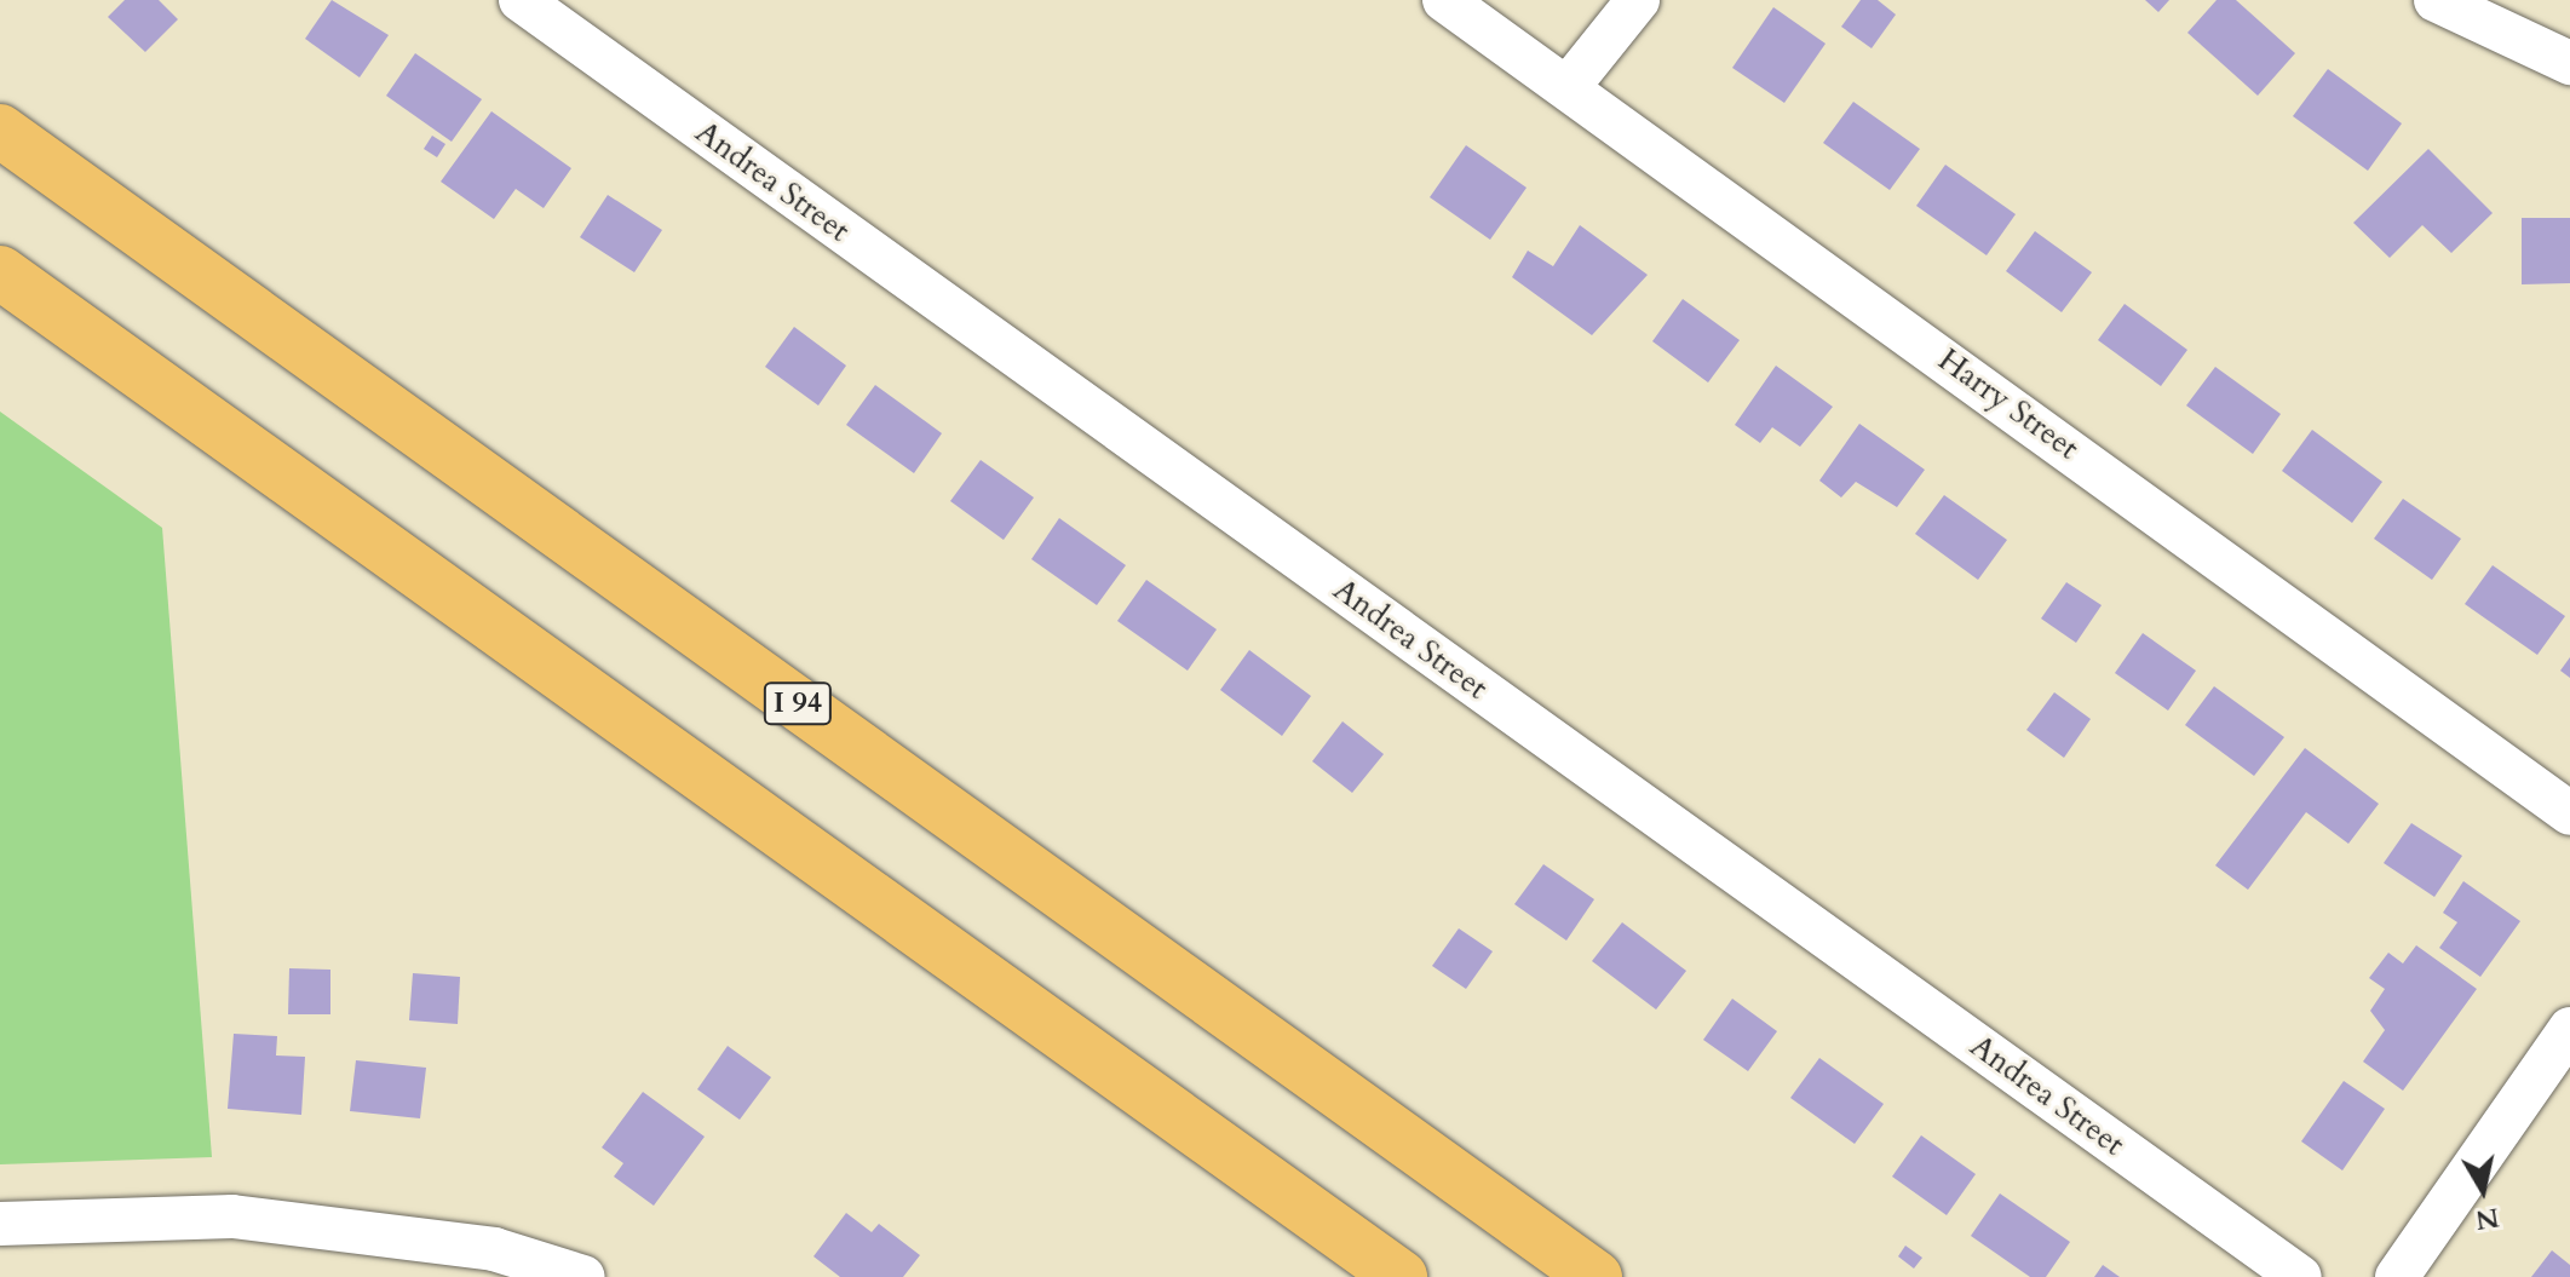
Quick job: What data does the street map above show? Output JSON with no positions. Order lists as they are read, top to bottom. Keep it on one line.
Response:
{"streets":{"highway":["I 94"],"street":["Andrea Street","Harry Street"]},"north":"bottom"}
